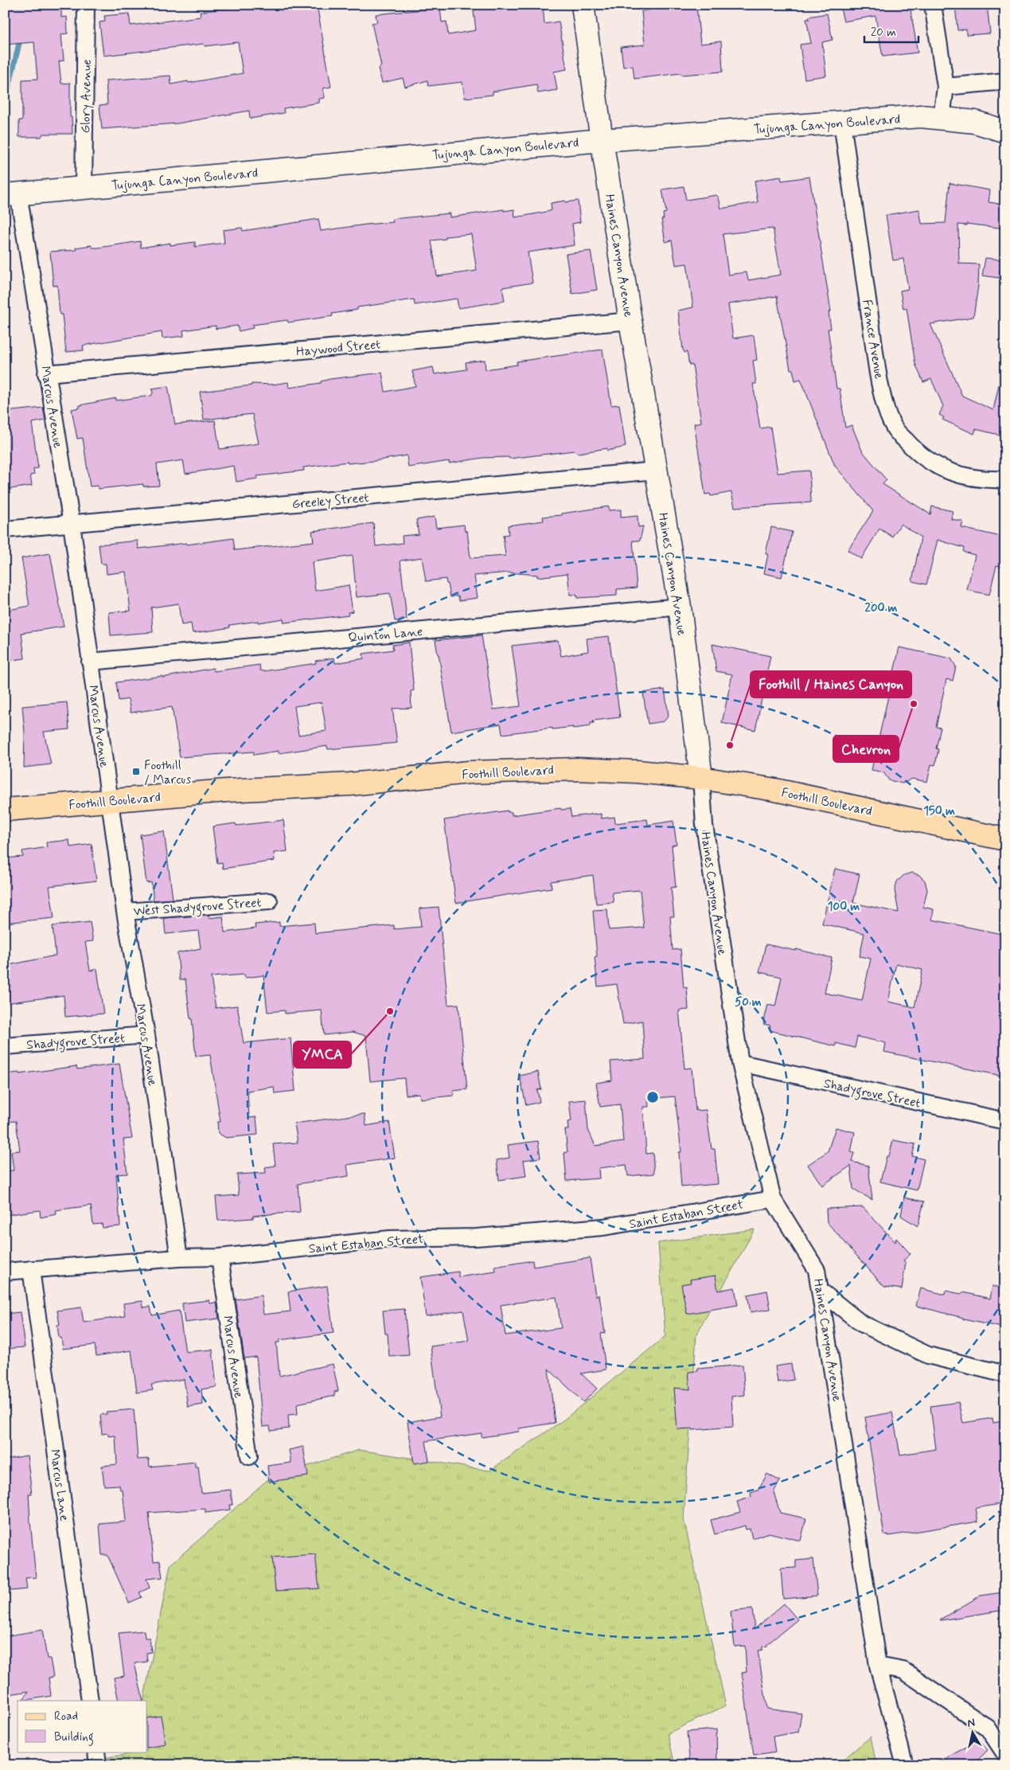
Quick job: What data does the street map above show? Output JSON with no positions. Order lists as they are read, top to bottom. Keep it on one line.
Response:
{"streets":{"main road":["Tujunga Canyon Boulevard","Haines Canyon Avenue","Foothill Boulevard"],"street":["Glory Avenue","France Avenue","Haywood Street","Marcus Avenue","Greeley Street","Quinton Lane","West Shadygrove Street","Shadygrove Street","Saint Estaban Street","Marcus Lane"]},"crossings":[["Glory Avenue","Tujunga Canyon Boulevard"],["Tujunga Canyon Boulevard","Haines Canyon Avenue"],["Tujunga Canyon Boulevard","France Avenue"],["Tujunga Canyon Boulevard","Marcus Avenue"],["Haines Canyon Avenue","Haywood Street"],["Haines Canyon Avenue","Greeley Street"],["Haines Canyon Avenue","Quinton Lane"],["Haines Canyon Avenue","Foothill Boulevard"],["Haines Canyon Avenue","Shadygrove Street"],["Haines Canyon Avenue","Saint Estaban Street"],["Haywood Street","Marcus Avenue"],["Marcus Avenue","Greeley Street"],["Marcus Avenue","Quinton Lane"],["Marcus Avenue","Foothill Boulevard"],["Marcus Avenue","West Shadygrove Street"],["Marcus Avenue","Shadygrove Street"],["Marcus Avenue","Saint Estaban Street"],["Saint Estaban Street","Marcus Lane"]],"places":{"other":["Chevron","Foothill / Haines Canyon","YMCA"],"transit":["Foothill / Marcus"]},"legend":["Road","Building"],"scale_bar":"20 m","north":"top","rings":["200 m","150 m","100 m","50 m"]}
